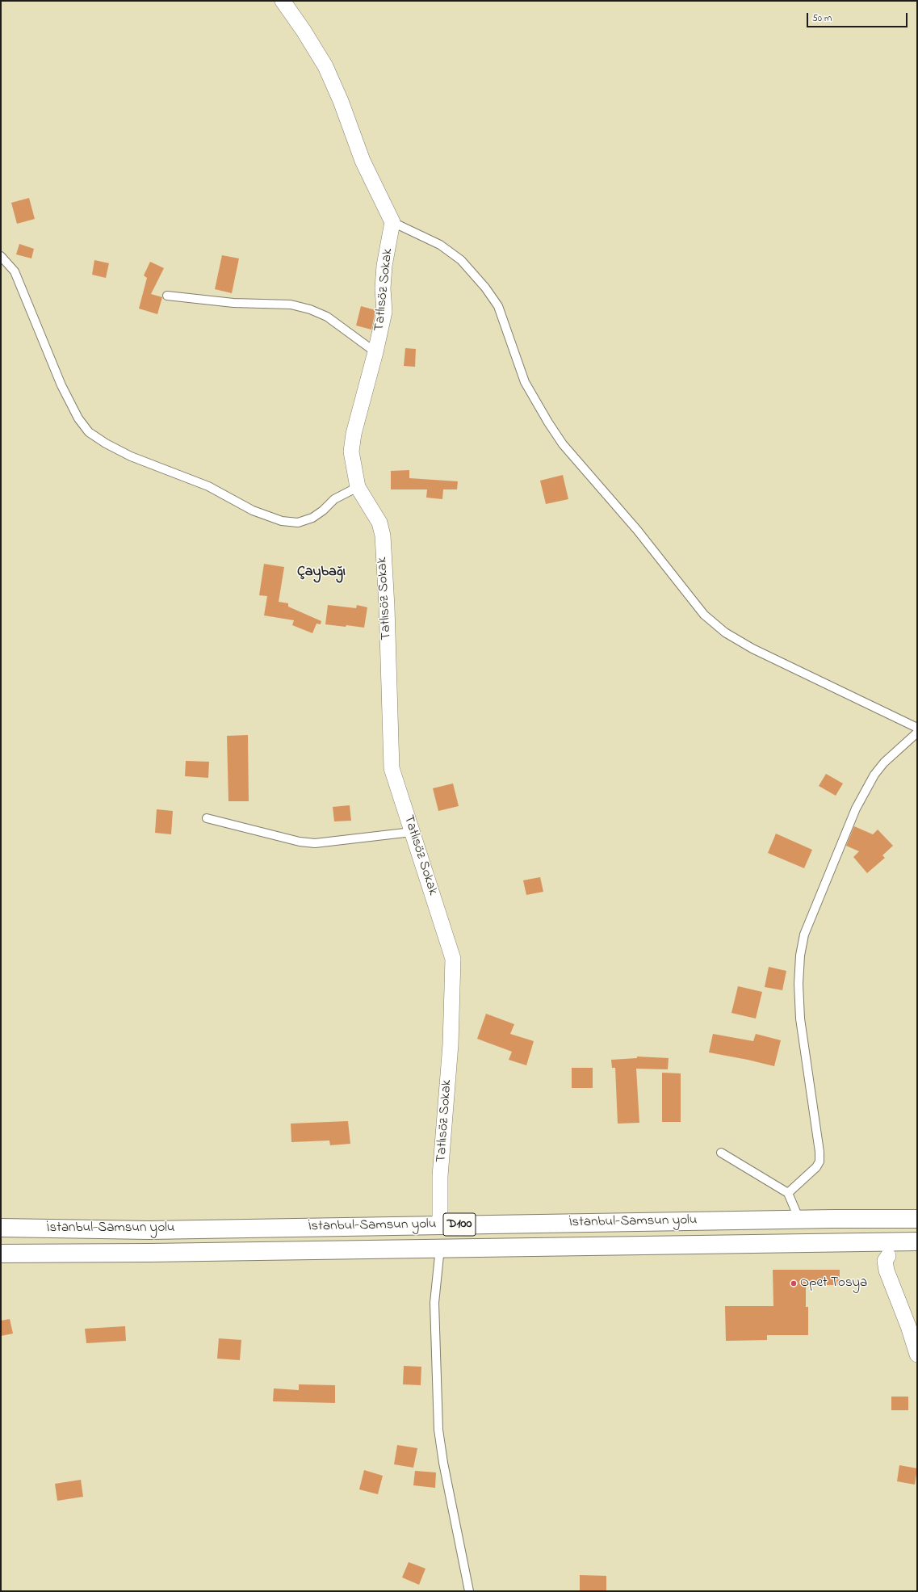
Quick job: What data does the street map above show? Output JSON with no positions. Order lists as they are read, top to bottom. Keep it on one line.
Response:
{"streets":{"highway":["İstanbul-Samsun yolu","D100"],"street":["Tatlısöz Sokak"]},"crossings":[["Tatlısöz Sokak","İstanbul-Samsun yolu"]],"districts":["Çaybağı"],"places":["Opet Tosya"],"scale_bar":"50 m"}
